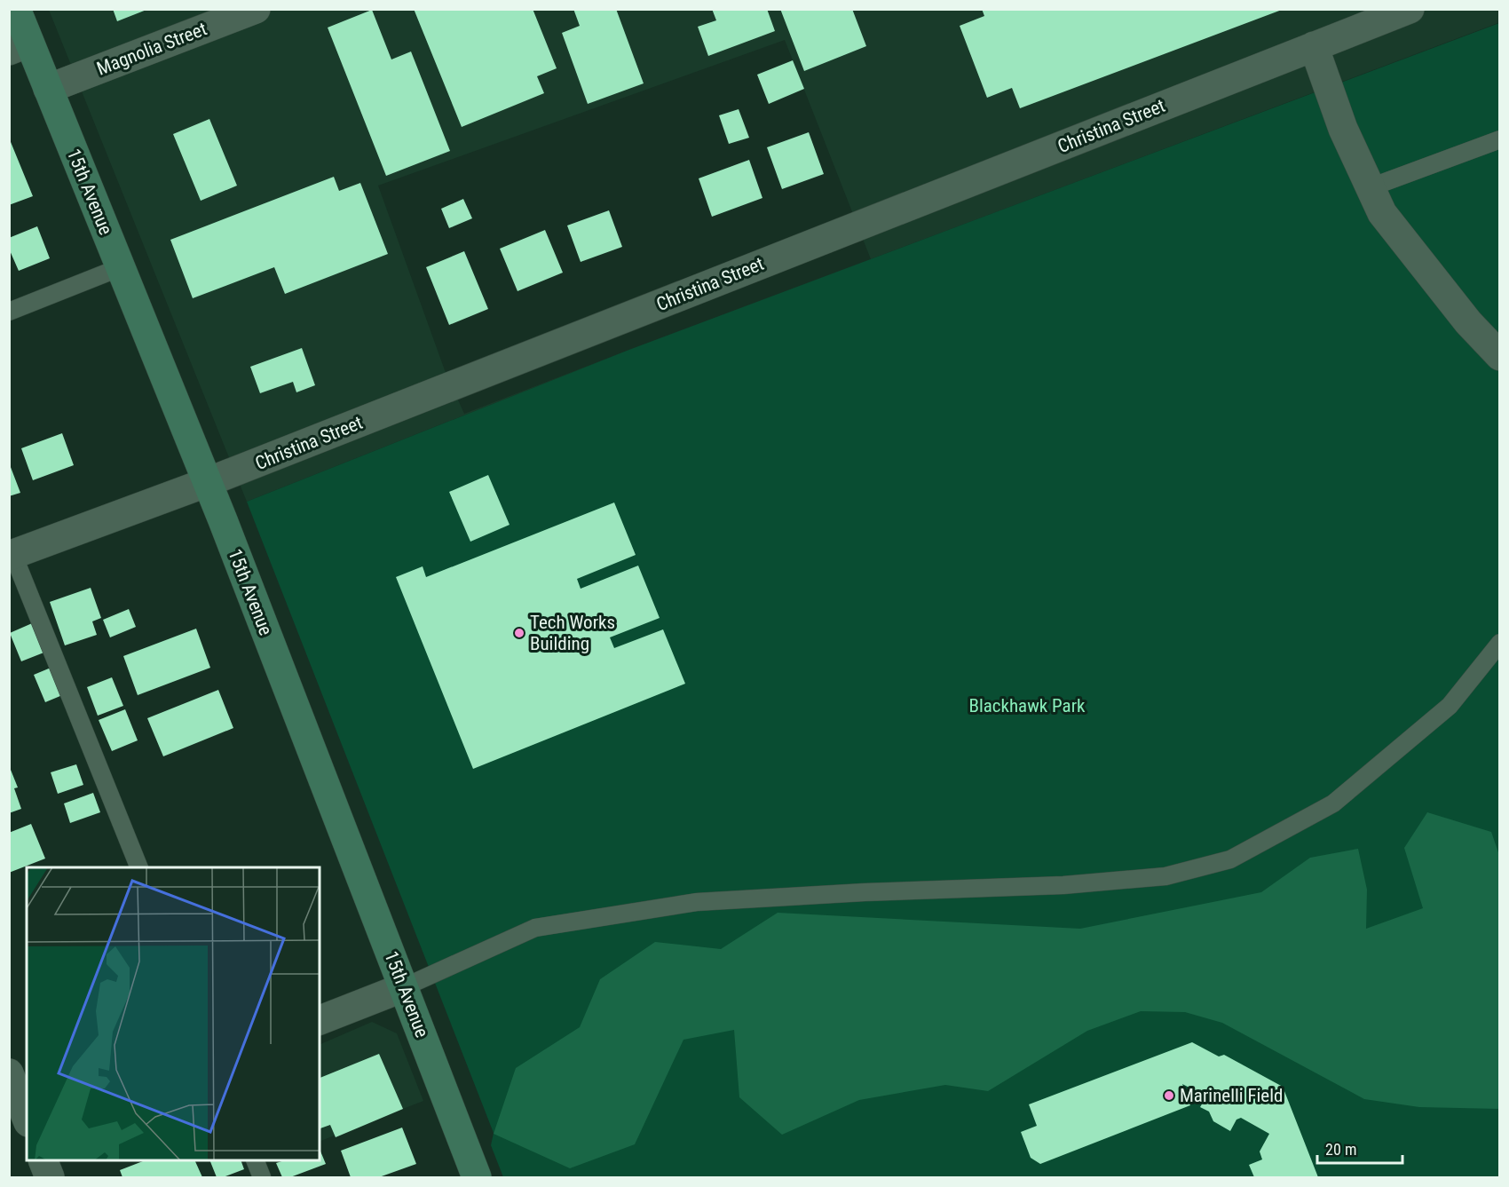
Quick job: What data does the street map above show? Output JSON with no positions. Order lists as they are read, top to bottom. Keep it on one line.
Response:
{"streets":{"main road":["15th Avenue"],"street":["Magnolia Street","Christina Street"]},"crossings":[["Magnolia Street","15th Avenue"],["Christina Street","15th Avenue"]],"parks":["Blackhawk Park"],"places":["Tech Works Building","Marinelli Field"],"scale_bar":"20 m"}
